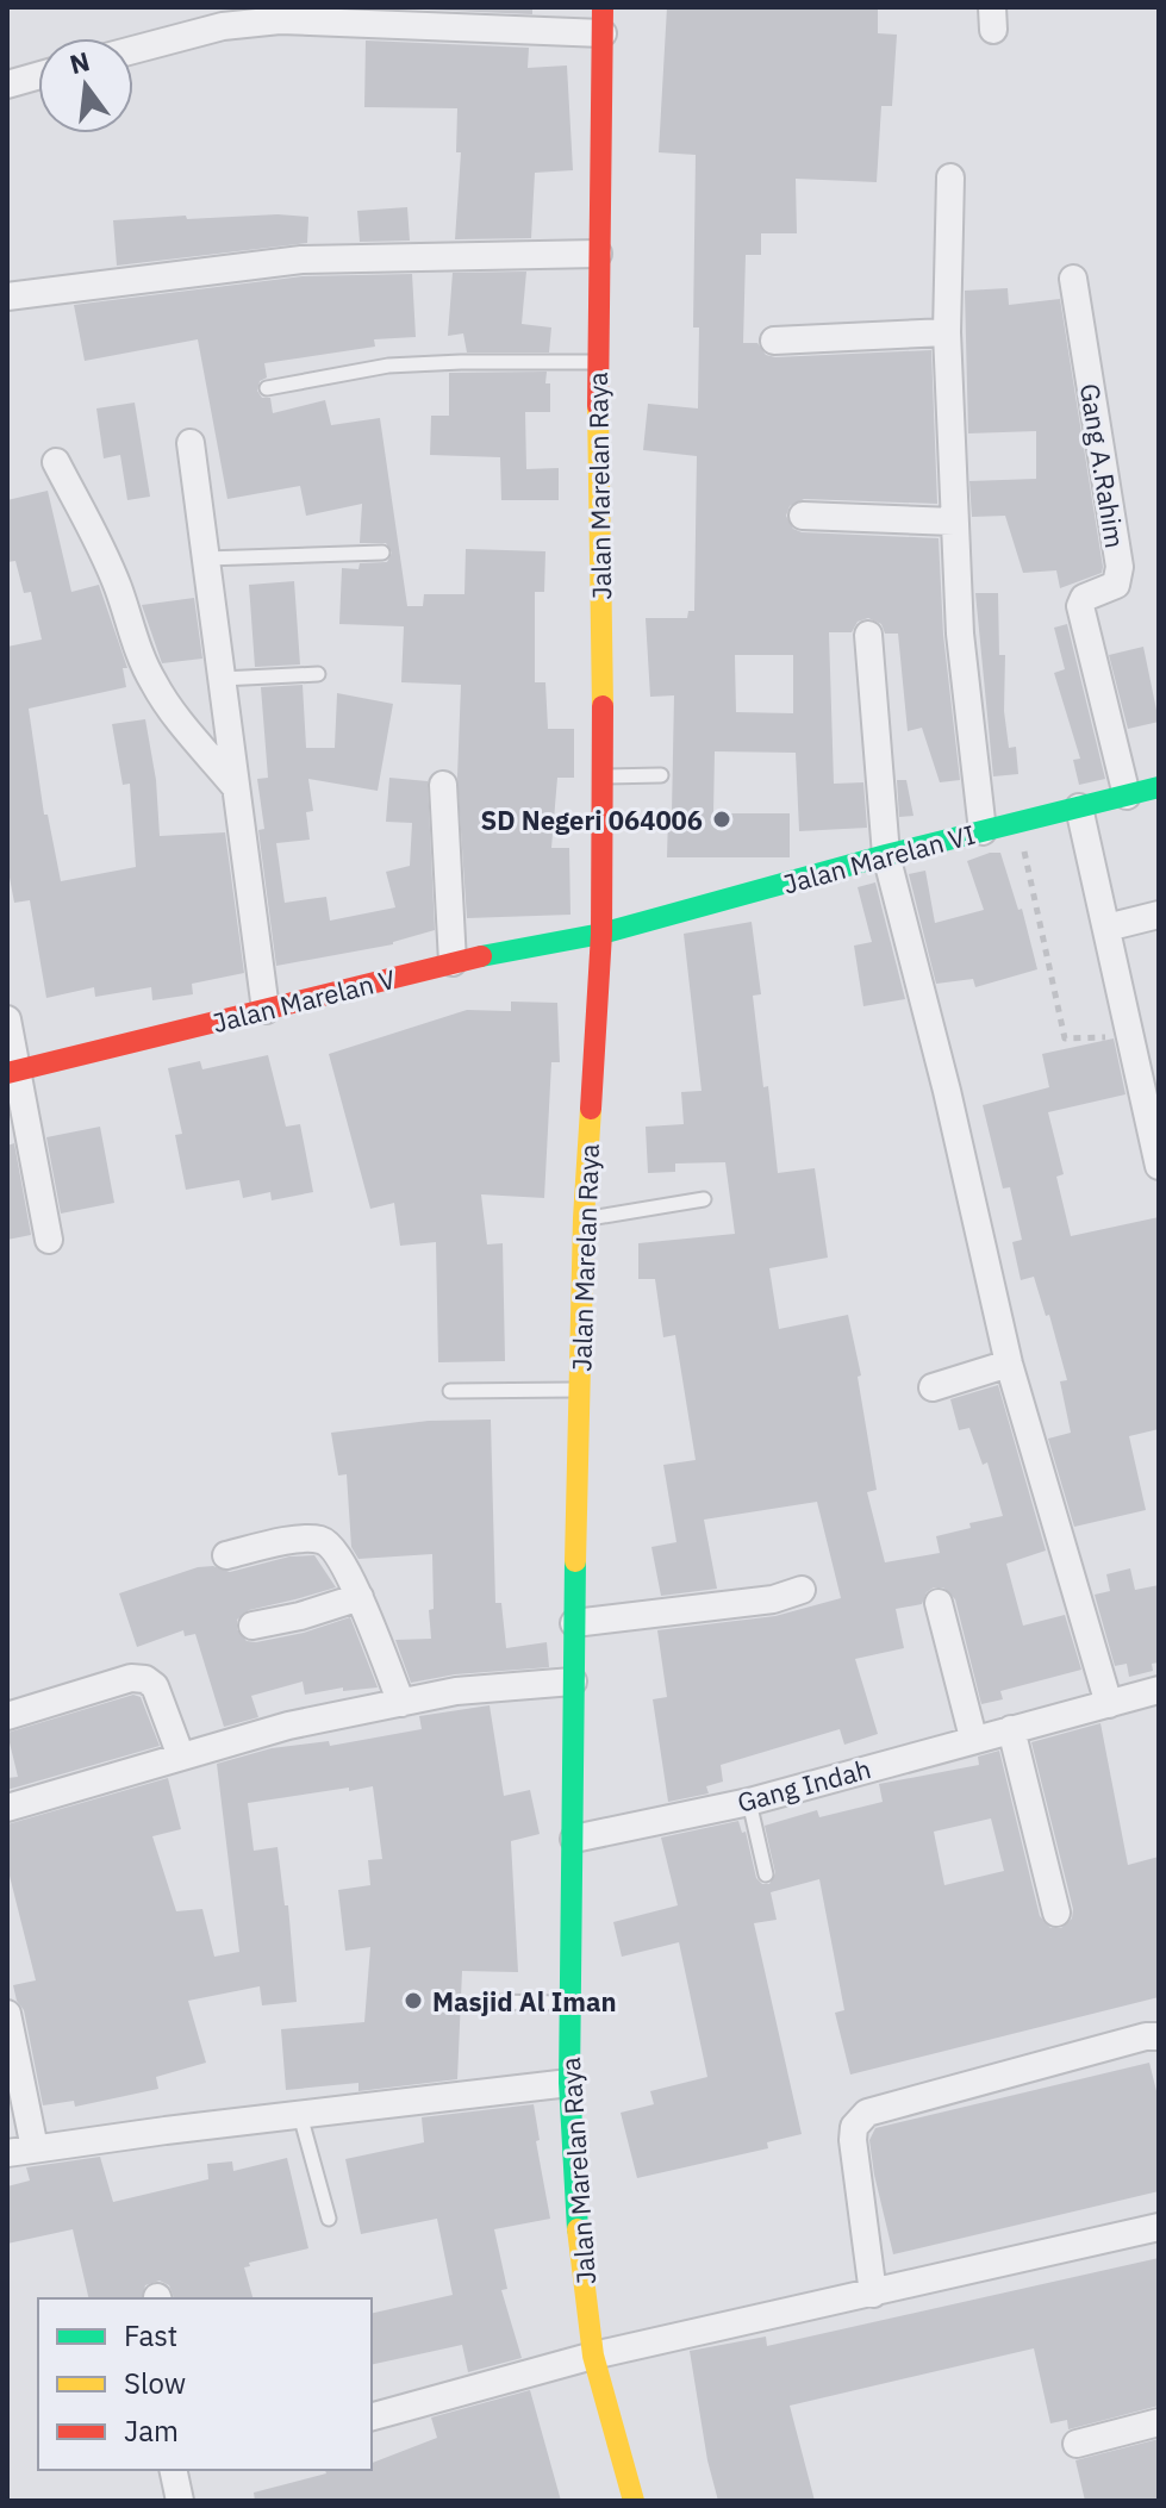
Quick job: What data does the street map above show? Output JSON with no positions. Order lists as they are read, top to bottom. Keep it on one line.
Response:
{"streets":{"main road":["Jalan Marelan Raya","Jalan Marelan VI","Jalan Marelan V"],"street":["Gang A.Rahim","Gang Indah"]},"crossings":[["Gang A.Rahim","Jalan Marelan VI"],["Jalan Marelan Raya","Jalan Marelan VI"],["Jalan Marelan Raya","Jalan Marelan V"],["Jalan Marelan Raya","Gang Indah"],["Jalan Marelan VI","Jalan Marelan V"]],"places":["SD Negeri 064006","Masjid Al Iman"],"legend":["Fast","Slow","Jam"],"north":"top"}
